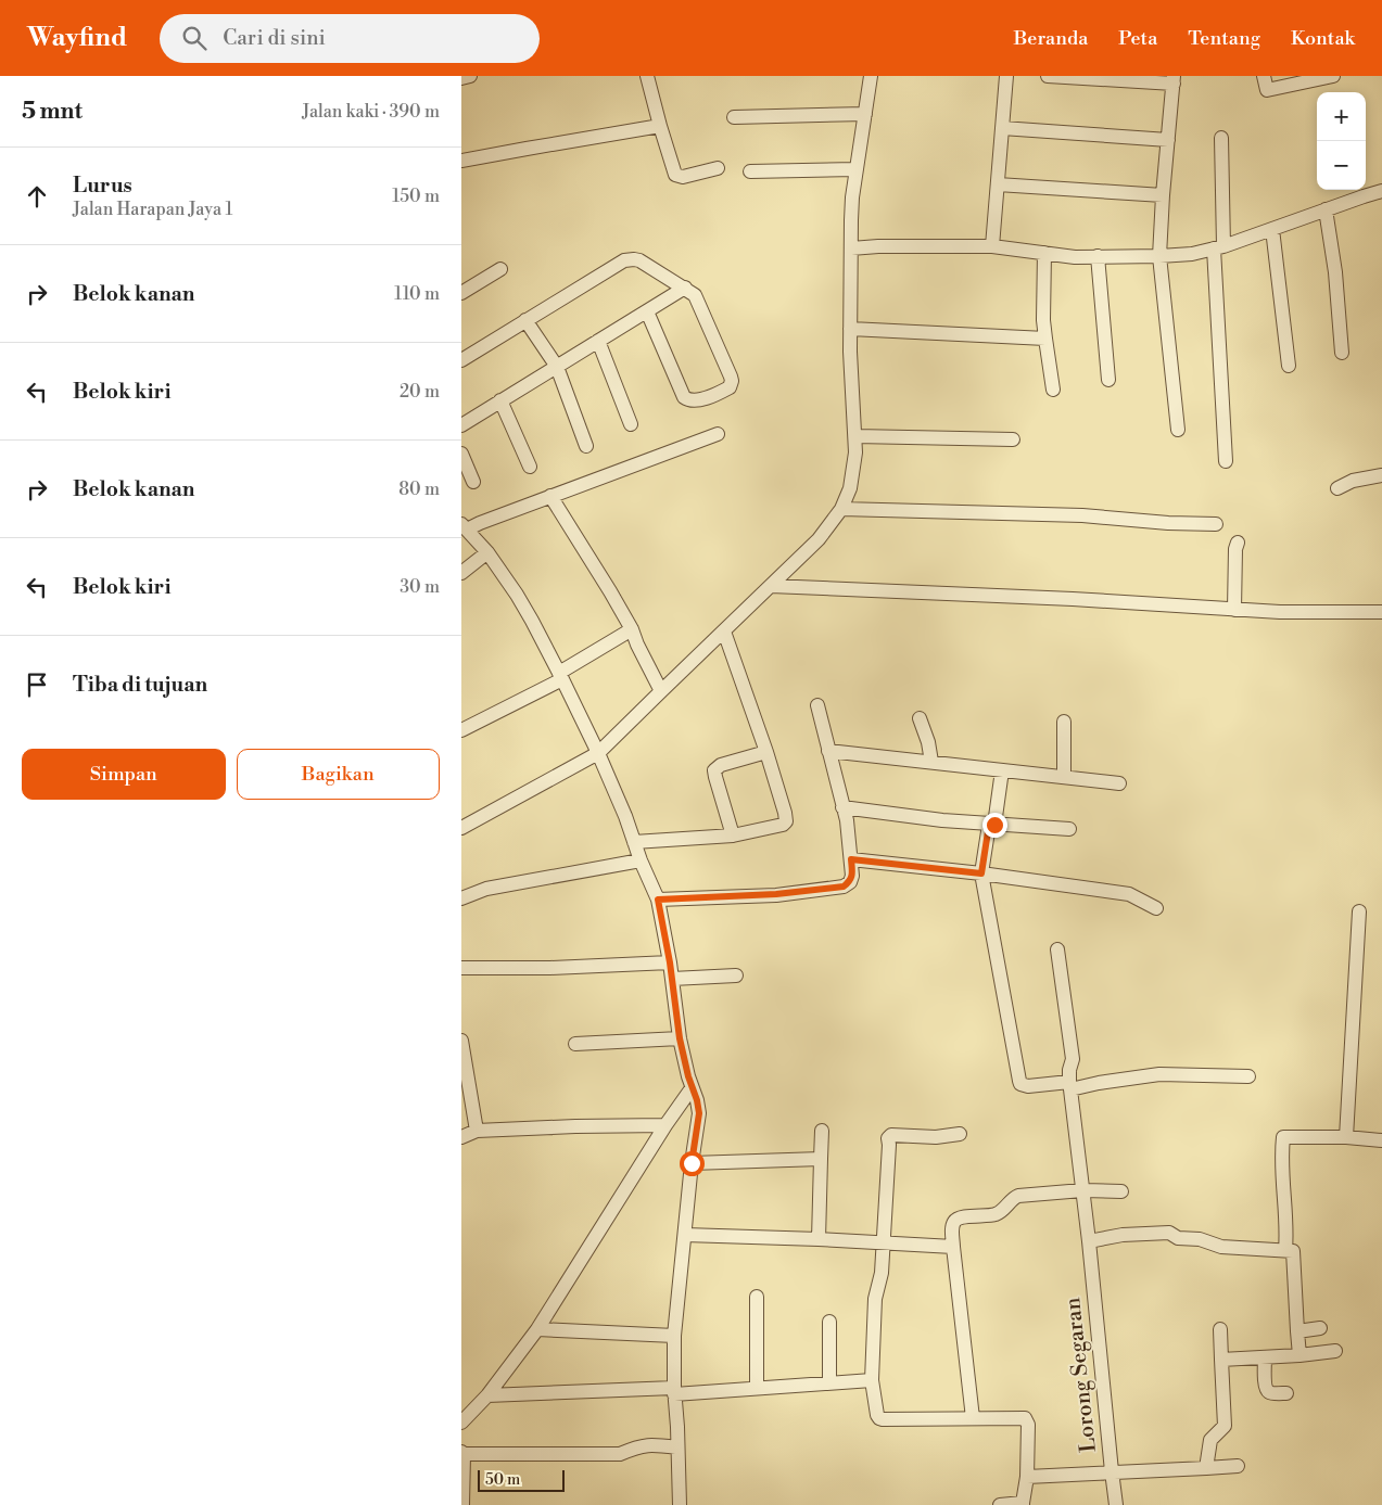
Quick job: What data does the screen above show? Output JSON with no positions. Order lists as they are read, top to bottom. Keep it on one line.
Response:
{"streets":{"street":["Lorong Segaran"]},"scale_bar":"50 m","page":{"header":"Wayfind","search":"Cari di sini","nav":["Beranda","Peta","Tentang","Kontak"],"heading":["5 mnt","Jalan kaki · 390 m"],"map_buttons":["+","−"],"list":[["Lurus","Jalan Harapan Jaya 1","150 m"],["Belok kanan","110 m"],["Belok kiri","20 m"],["Belok kanan","80 m"],["Belok kiri","30 m"],"Tiba di tujuan"],"buttons":["Simpan","Bagikan"],"scale":"50 m"}}
